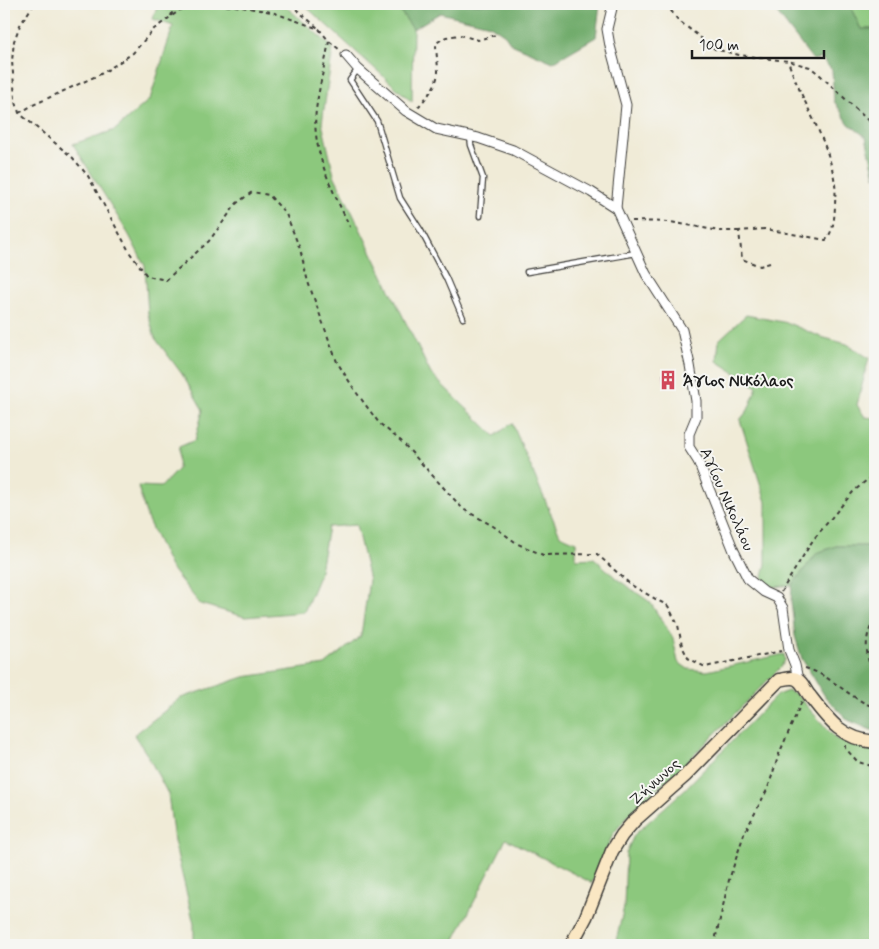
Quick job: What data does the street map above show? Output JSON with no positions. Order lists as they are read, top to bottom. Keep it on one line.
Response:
{"streets":{"street":["Αγίου Νικολάου","Ζήνωνος"]},"places":{"building":["Άγιος Νικόλαος"]},"scale_bar":"100 m"}
